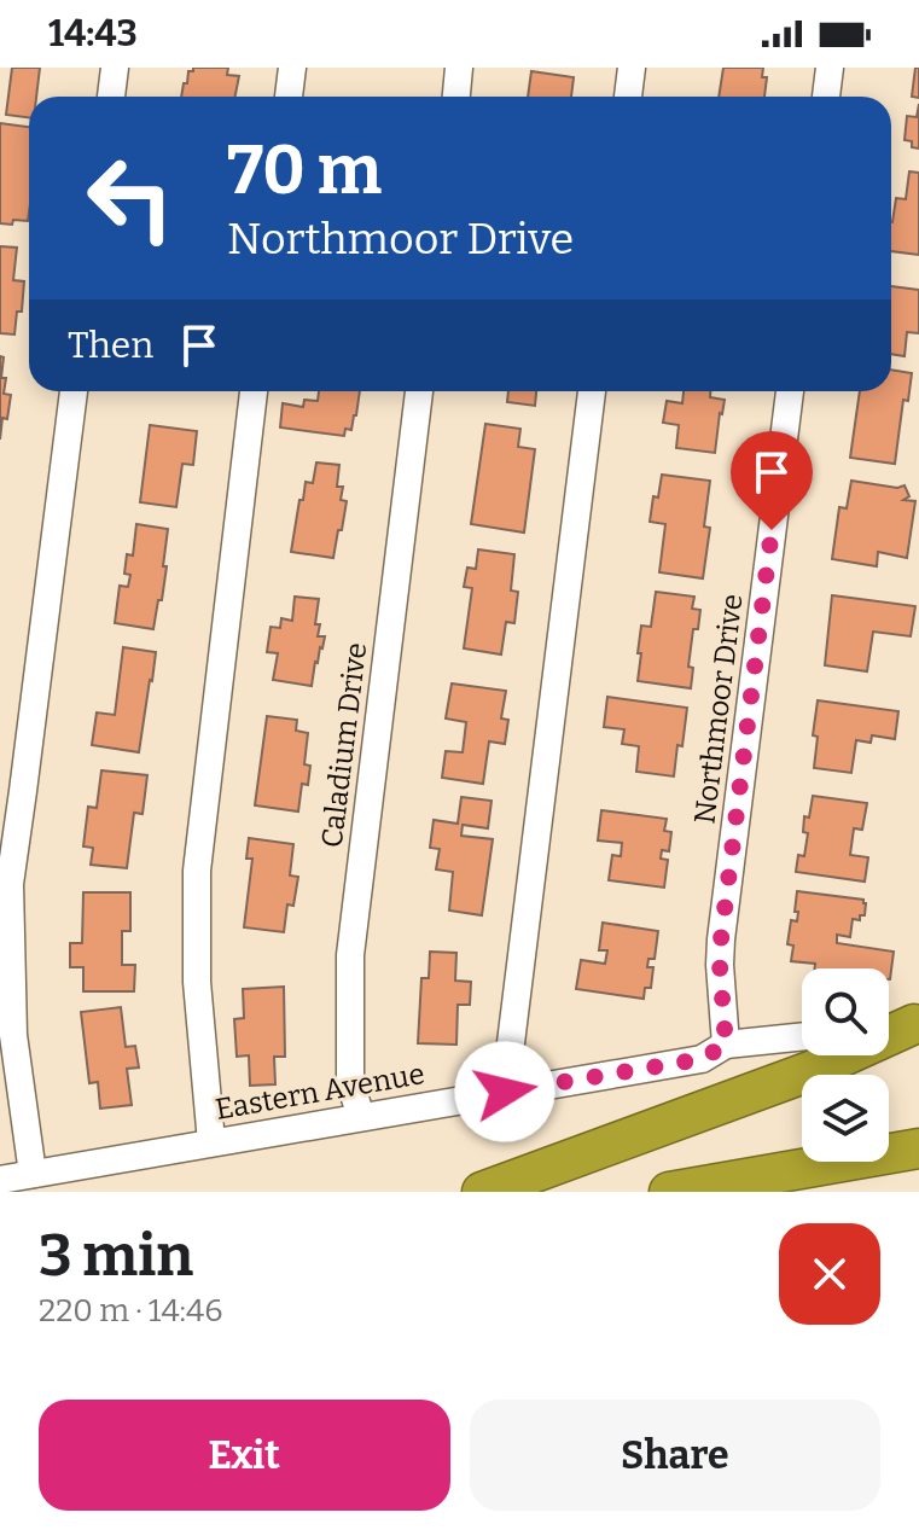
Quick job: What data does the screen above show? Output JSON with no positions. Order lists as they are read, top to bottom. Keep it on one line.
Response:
{"streets":{"street":["Northmoor Drive","Caladium Drive","Eastern Avenue"]},"crossings":[["Northmoor Drive","Eastern Avenue"],["Caladium Drive","Eastern Avenue"]],"page":{"status":"14:43","turn":["70 m","Northmoor Drive"],"then":"Then","heading":["3 min","220 m · 14:46"],"buttons":["Exit","Share"]}}
